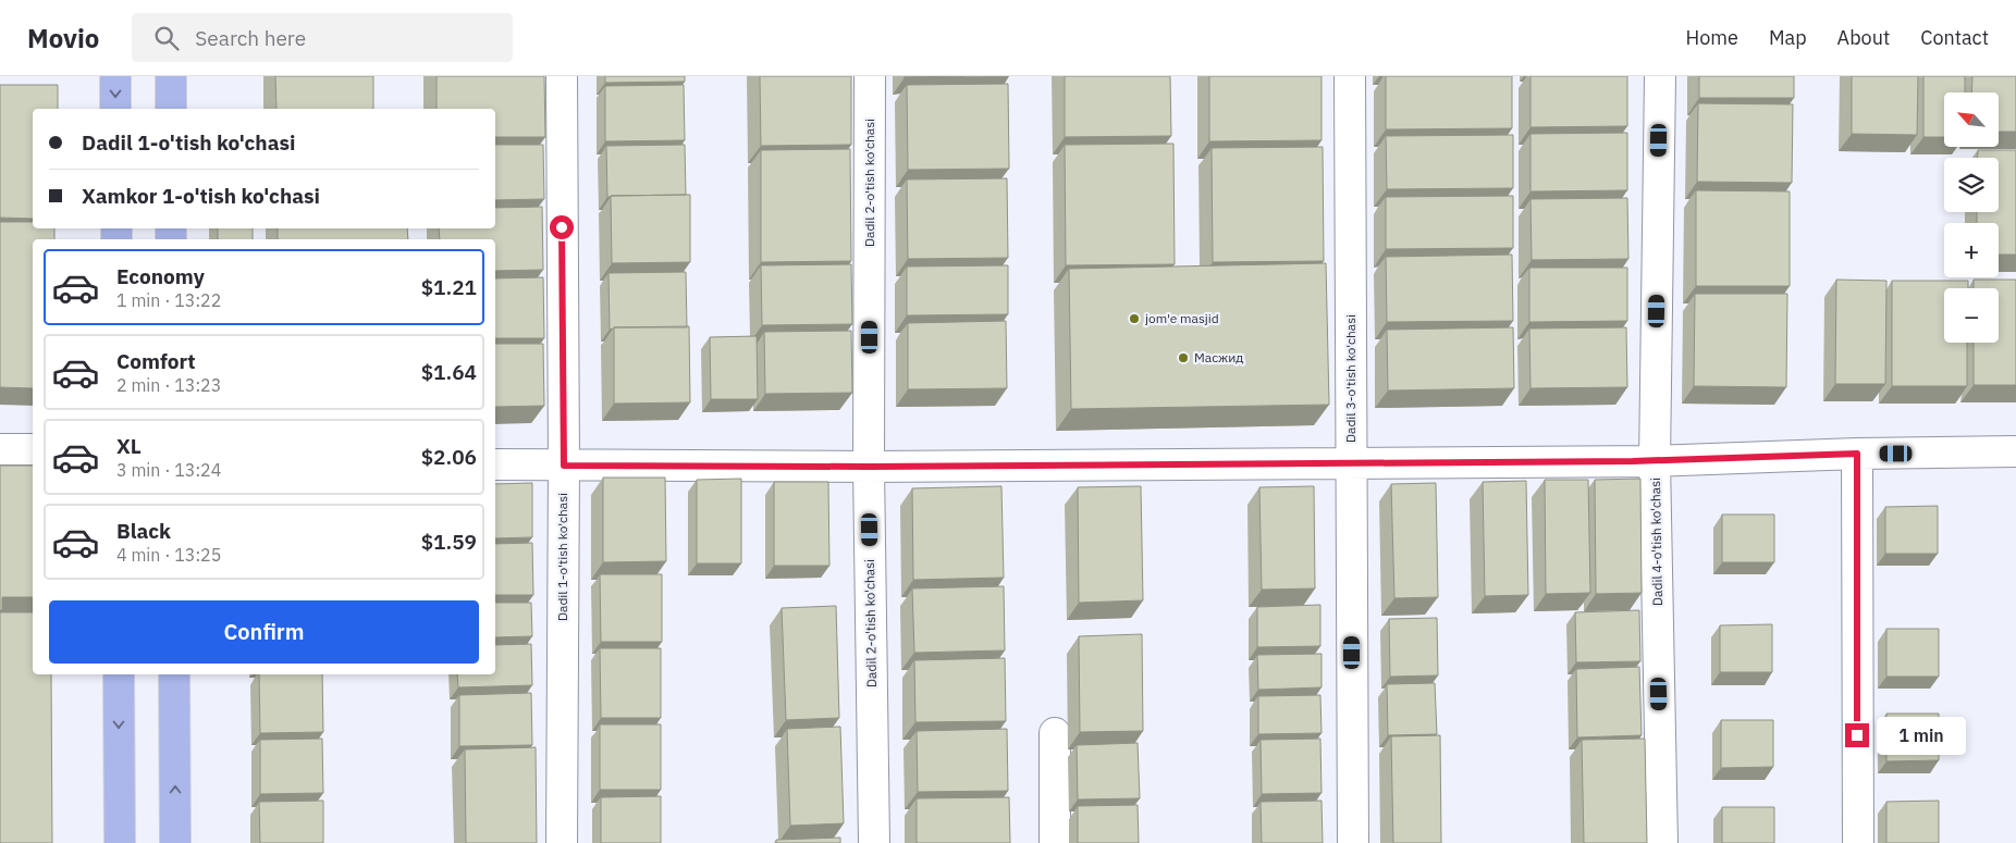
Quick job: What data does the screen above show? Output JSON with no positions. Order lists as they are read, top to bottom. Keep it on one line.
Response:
{"streets":{"street":["Dadil 2-o'tish ko'chasi","Dadil 3-o'tish ko'chasi","Dadil 4-o'tish ko'chasi","Dadil 1-o'tish ko'chasi"]},"places":["jom'e masjid","Масжид"],"north":"top left","page":{"header":"Movio","search":"Search here","nav":["Home","Map","About","Contact"],"map_buttons":["+","−"],"banner":["Dadil 1-o'tish ko'chasi","Xamkor 1-o'tish ko'chasi"],"list":[{"name":"Economy","note":"1 min · 13:22","value":"$1.21"},{"name":"Comfort","note":"2 min · 13:23","value":"$1.64"},{"name":"XL","note":"3 min · 13:24","value":"$2.06"},{"name":"Black","note":"4 min · 13:25","value":"$1.59"}],"buttons":"Confirm","bubble":"1 min"}}
